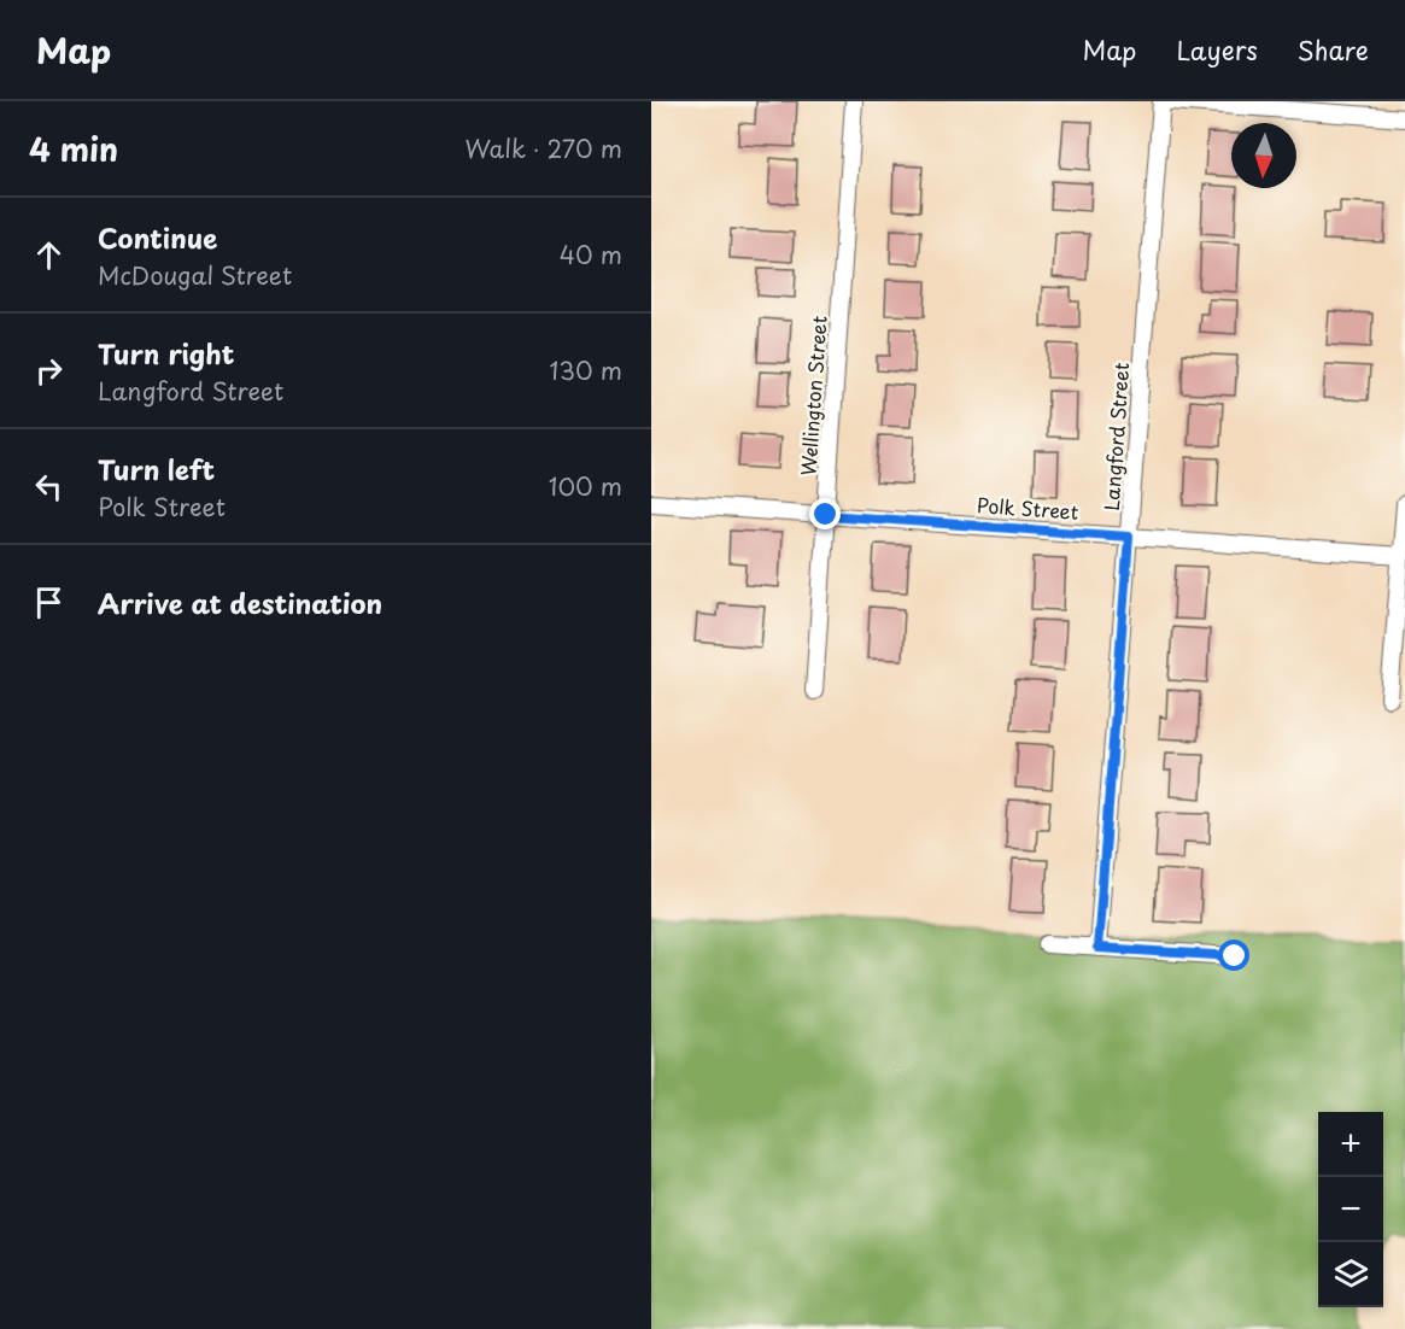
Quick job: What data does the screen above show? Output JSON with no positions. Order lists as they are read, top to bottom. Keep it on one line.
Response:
{"streets":{"street":["Wellington Street","Langford Street","Polk Street"]},"crossings":[["Wellington Street","Polk Street"],["Langford Street","Polk Street"]],"north":"bottom","page":{"header":"Map","nav":["Map","Layers","Share"],"heading":["4 min","Walk · 270 m"],"list":[["Continue","McDougal Street","40 m"],["Turn right","Langford Street","130 m"],["Turn left","Polk Street","100 m"],"Arrive at destination"],"map_buttons":["+","−"]}}
